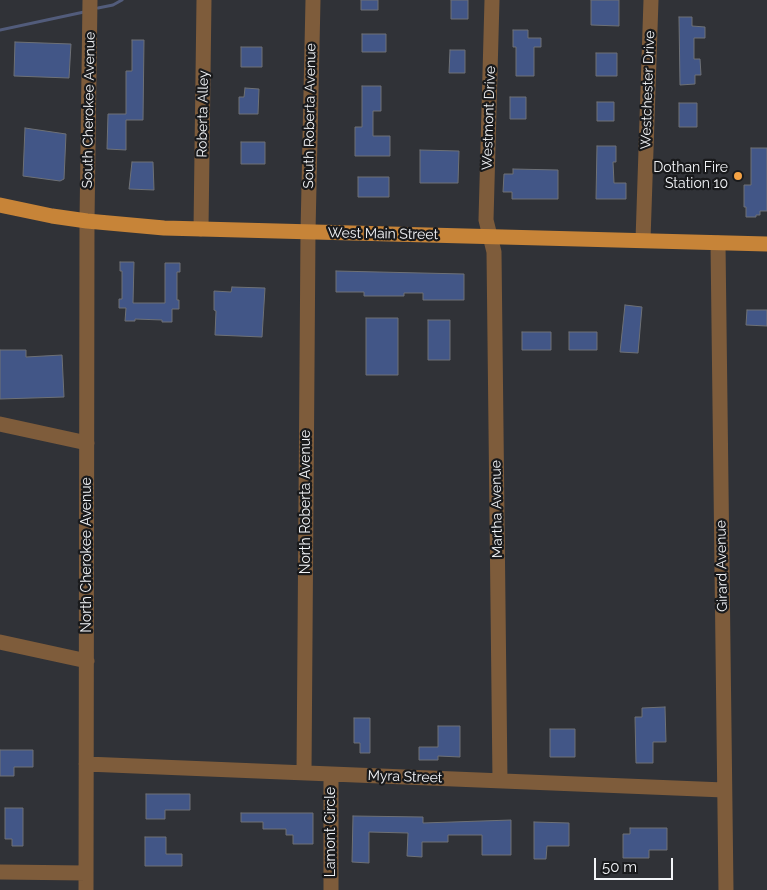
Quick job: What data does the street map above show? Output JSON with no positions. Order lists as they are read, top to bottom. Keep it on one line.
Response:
{"streets":{"main road":["West Main Street"],"street":["Westchester Drive","South Cherokee Avenue","Roberta Alley","South Roberta Avenue","Westmont Drive","North Roberta Avenue","Martha Avenue","North Cherokee Avenue","Girard Avenue","Myra Street","Lamont Circle"]},"crossings":[["Westchester Drive","West Main Street"],["South Cherokee Avenue","West Main Street"],["South Cherokee Avenue","North Cherokee Avenue"],["Roberta Alley","West Main Street"],["South Roberta Avenue","West Main Street"],["South Roberta Avenue","North Roberta Avenue"],["Westmont Drive","West Main Street"],["Westmont Drive","Martha Avenue"],["West Main Street","North Roberta Avenue"],["West Main Street","Martha Avenue"],["West Main Street","North Cherokee Avenue"],["West Main Street","Girard Avenue"],["North Roberta Avenue","Myra Street"],["Martha Avenue","Myra Street"],["North Cherokee Avenue","Myra Street"],["Girard Avenue","Myra Street"],["Myra Street","Lamont Circle"]],"places":["Dothan Fire Station 10"],"scale_bar":"50 m"}
